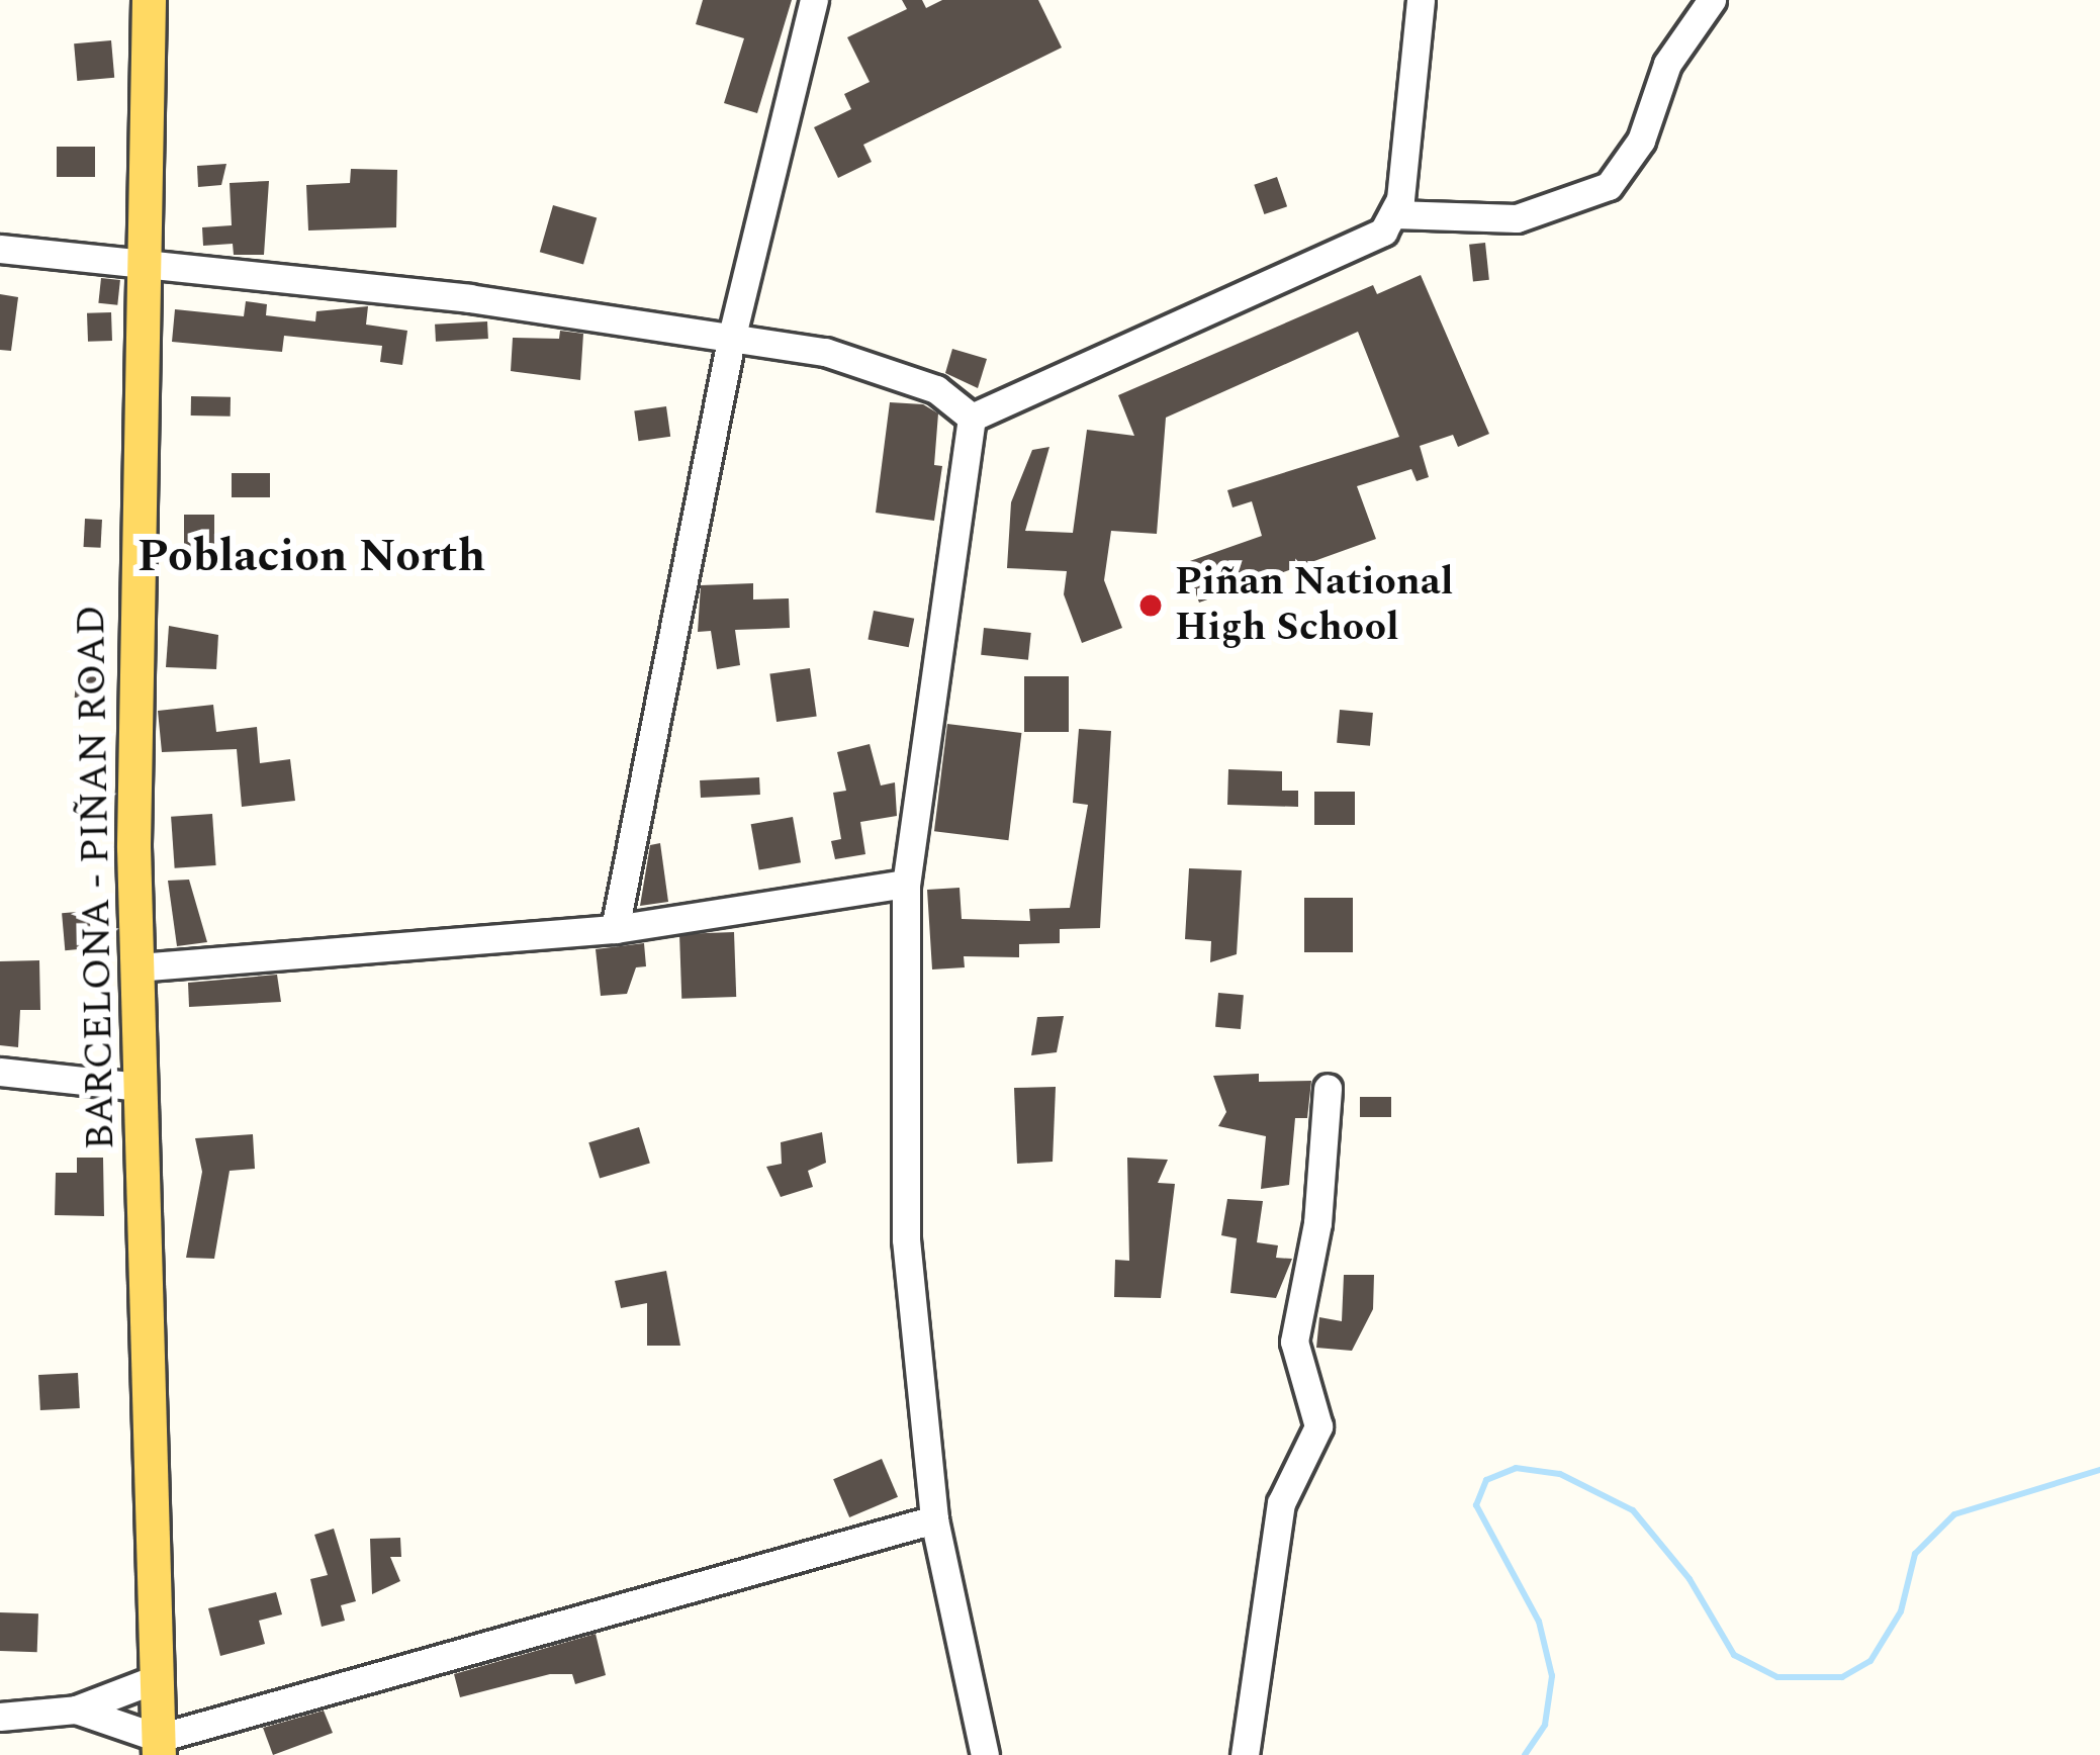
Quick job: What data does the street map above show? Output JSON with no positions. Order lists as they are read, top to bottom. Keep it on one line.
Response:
{"streets":{"main road":["BARCELONA - PIÑAN ROAD"]},"districts":["Poblacion North"],"places":["Piñan National High School"]}
